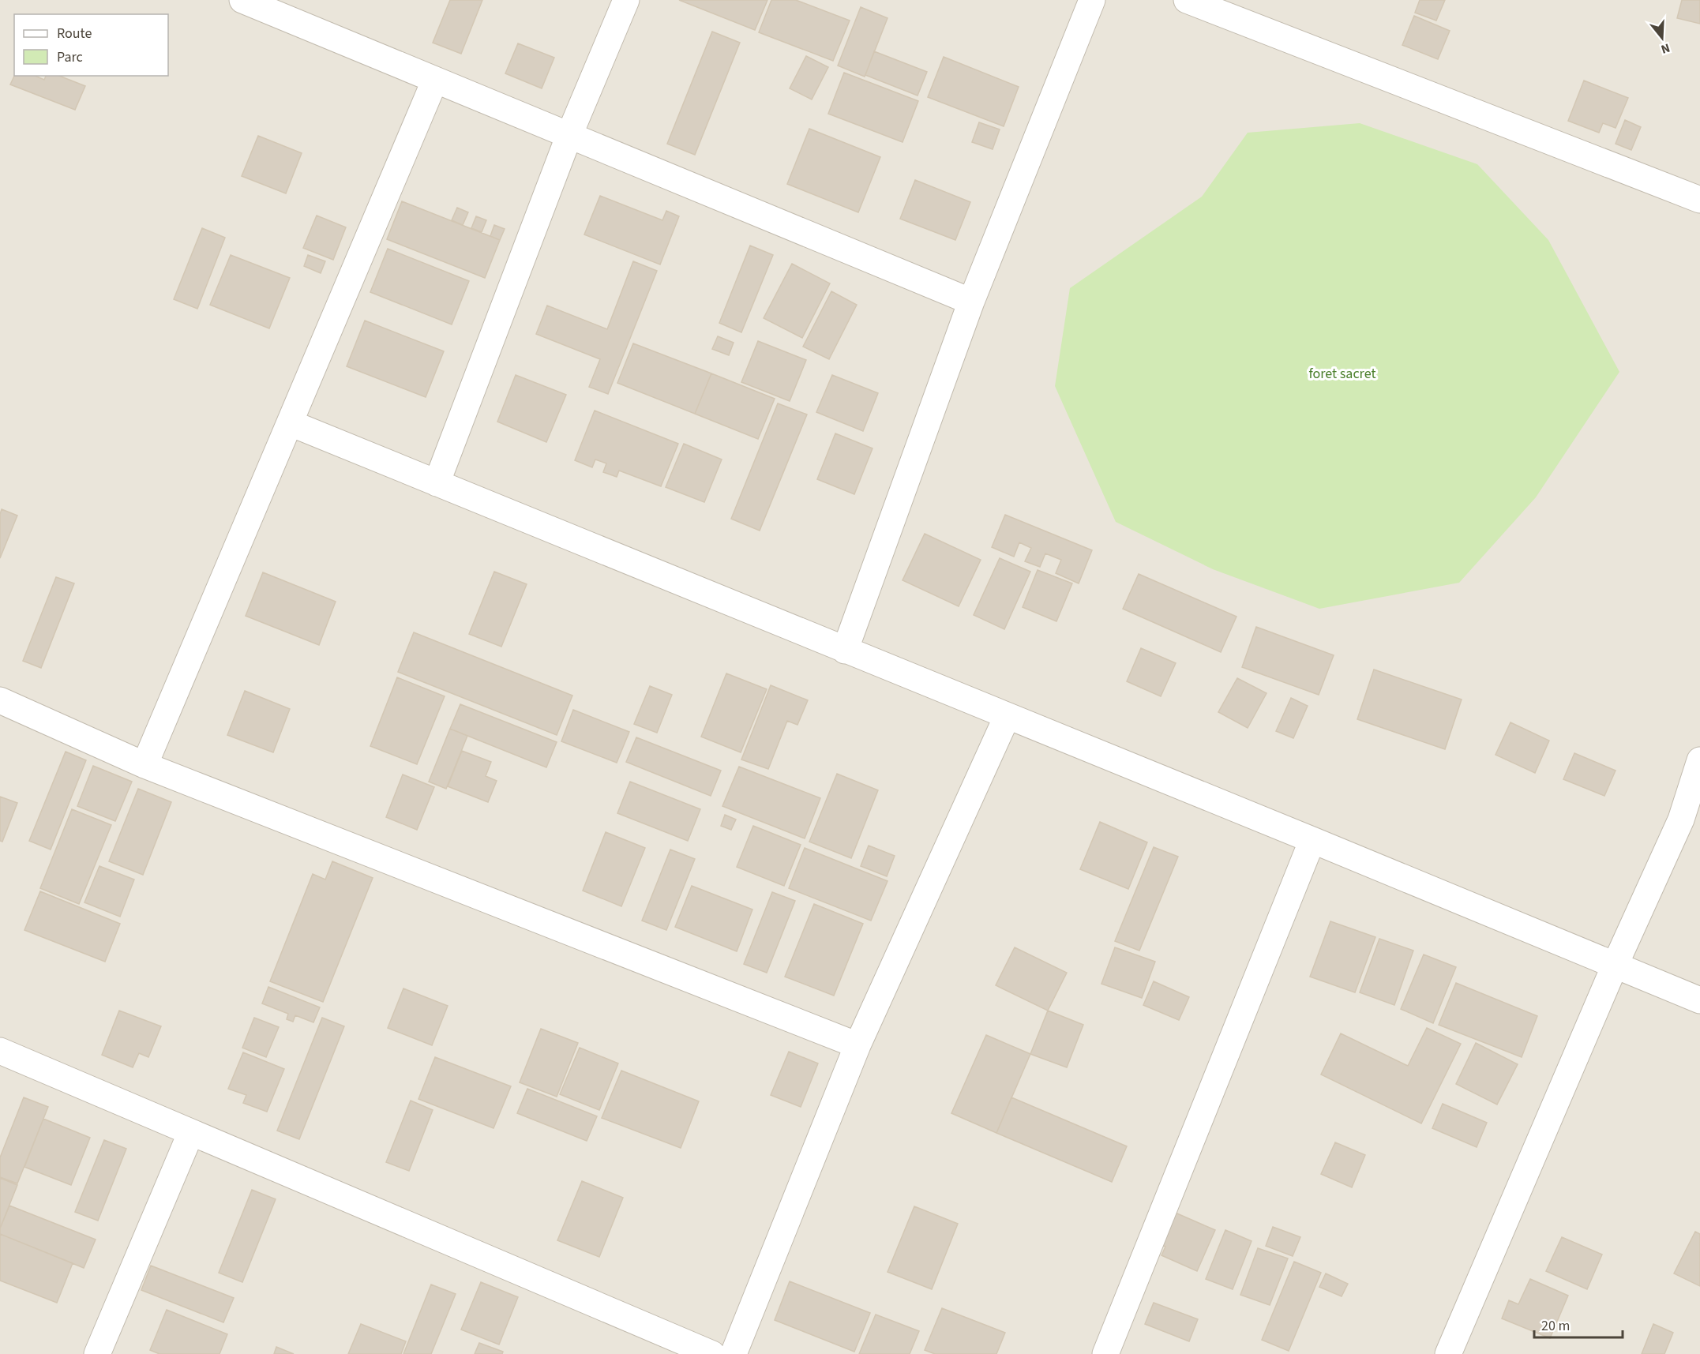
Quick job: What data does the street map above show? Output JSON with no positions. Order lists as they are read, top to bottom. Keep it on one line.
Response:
{"parks":["foret sacret"],"legend":["Route","Parc"],"scale_bar":"20 m","north":"bottom"}
